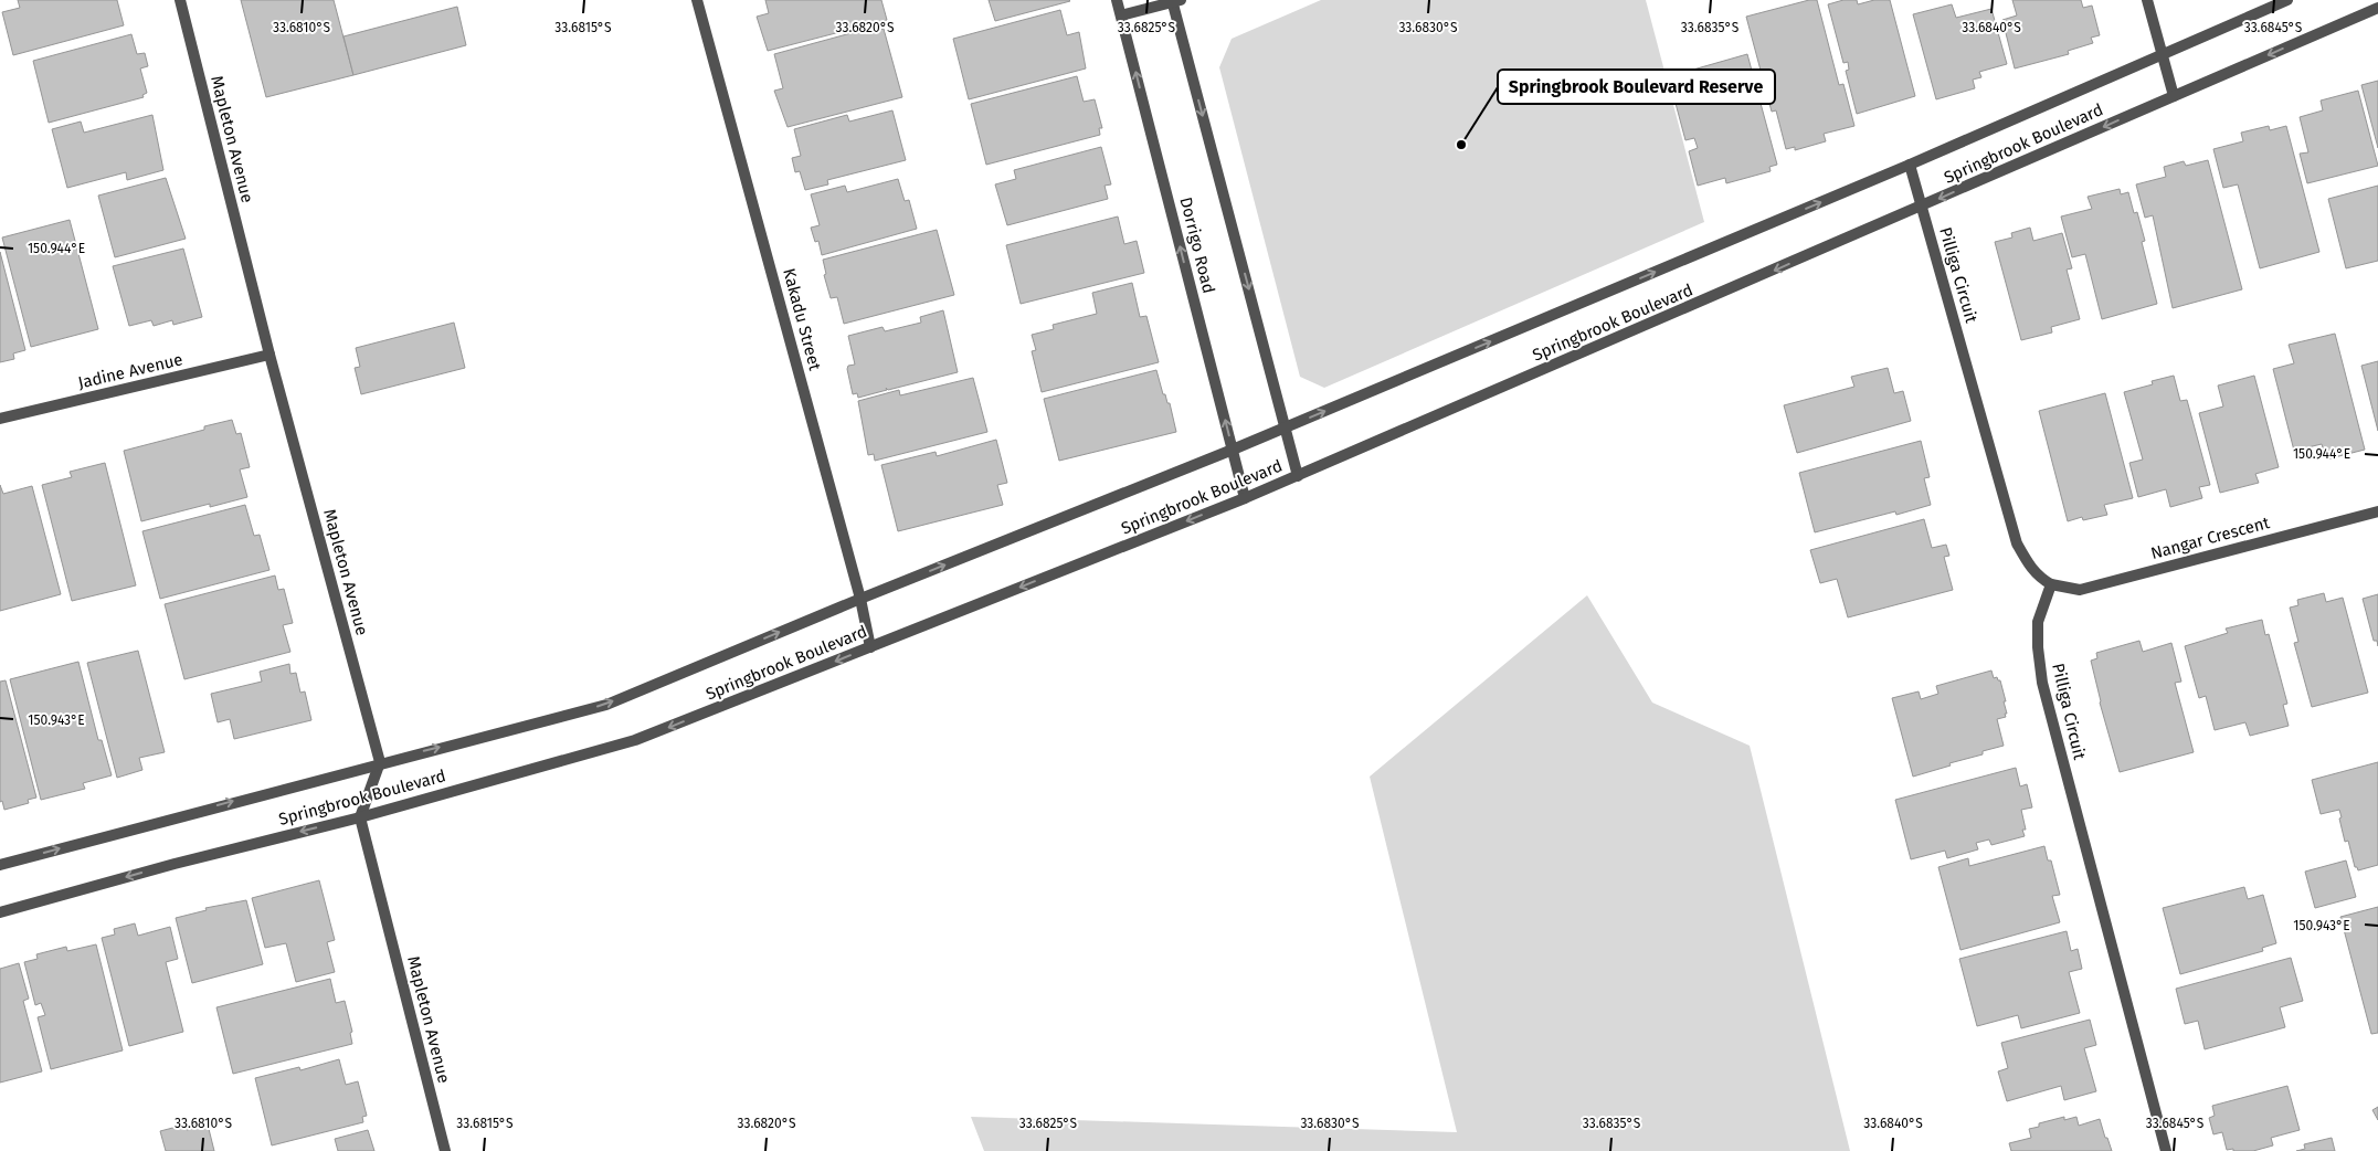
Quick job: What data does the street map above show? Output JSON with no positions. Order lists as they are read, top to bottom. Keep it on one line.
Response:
{"streets":{"street":["Mapleton Avenue","Springbrook Boulevard","Dorrigo Road","Pilliga Circuit","Kakadu Street","Jadine Avenue","Nangar Crescent"]},"crossings":[["Mapleton Avenue","Springbrook Boulevard"],["Mapleton Avenue","Jadine Avenue"],["Springbrook Boulevard","Dorrigo Road"],["Springbrook Boulevard","Pilliga Circuit"],["Springbrook Boulevard","Kakadu Street"],["Pilliga Circuit","Nangar Crescent"]],"places":["Springbrook Boulevard Reserve"],"coordinates":["33.6810°S","33.6815°S","33.6820°S","33.6825°S","33.6830°S","33.6835°S","33.6840°S","33.6845°S","150.944°E","150.943°E"]}
